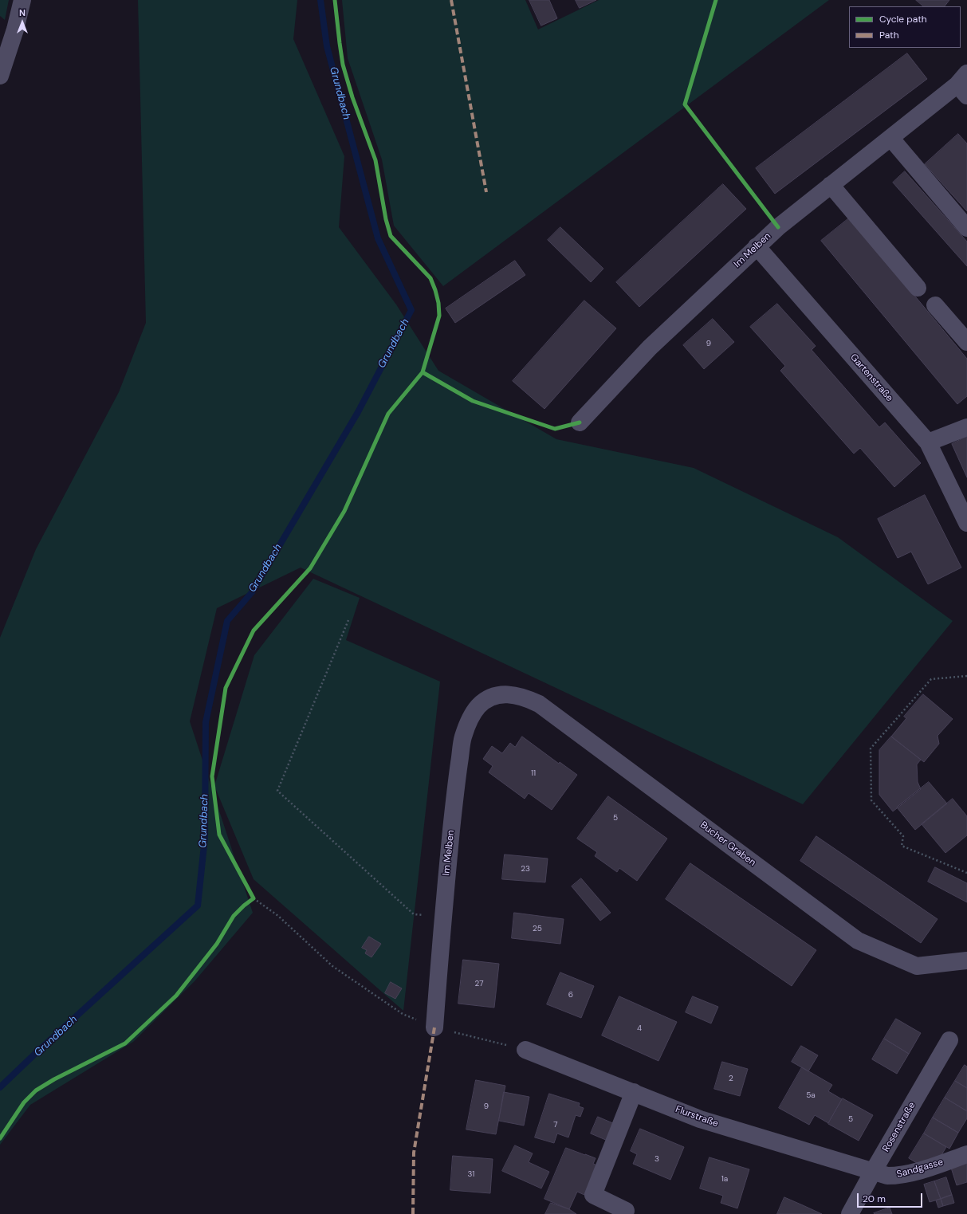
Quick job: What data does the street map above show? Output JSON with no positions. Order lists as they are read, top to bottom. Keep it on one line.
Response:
{"streets":{"street":["Im Melben","Gartenstraße","Bucher Graben","Flurstraße","Rosenstraße","Sandgasse"]},"crossings":[["Im Melben","Gartenstraße"],["Im Melben","Bucher Graben"],["Flurstraße","Rosenstraße"],["Flurstraße","Sandgasse"],["Rosenstraße","Sandgasse"]],"water":["Grundbach"],"house_numbers":["9","11","5","23","25","27","6","4","2","5a","9","5","7","3","31","1a"],"legend":["Cycle path","Path"],"scale_bar":"20 m","north":"top"}
